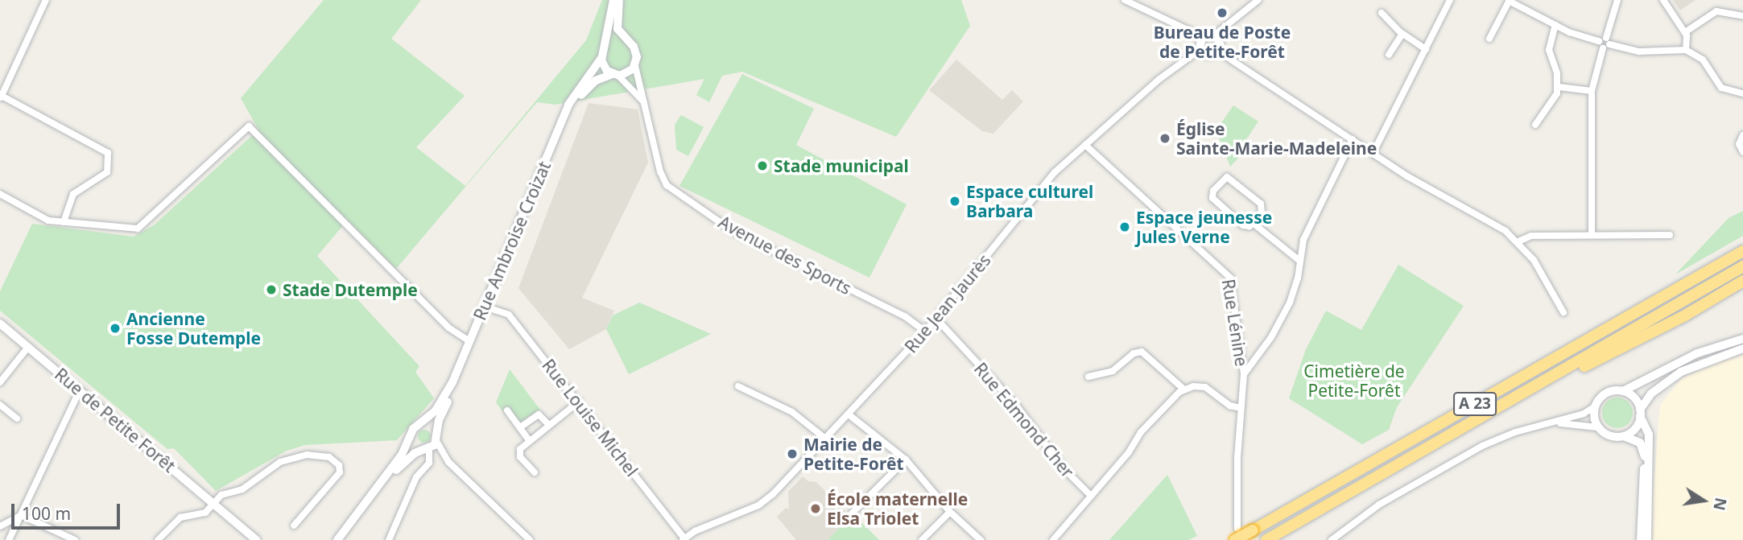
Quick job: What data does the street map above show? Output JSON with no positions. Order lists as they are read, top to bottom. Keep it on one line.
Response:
{"streets":{"highway":["A 23"],"main road":["Rue Ambroise Croizat","Rue de Petite Forêt"],"street":["Avenue des Sports","Rue Jean Jaurès","Rue Lénine","Rue Louise Michel","Rue Edmond Cher"]},"crossings":[["Rue Ambroise Croizat","Avenue des Sports"],["Rue Ambroise Croizat","Rue Louise Michel"],["Avenue des Sports","Rue Jean Jaurès"],["Rue Jean Jaurès","Rue Lénine"],["Rue Jean Jaurès","Rue Louise Michel"],["Rue Jean Jaurès","Rue Edmond Cher"],["Rue Lénine","A 23"]],"parks":["Cimetière de Petite-Forêt"],"places":["Bureau de Poste de Petite-Forêt","Église Sainte-Marie-Madeleine","Stade municipal","Espace culturel Barbara","Espace jeunesse Jules Verne","Stade Dutemple","Ancienne Fosse Dutemple","Mairie de Petite-Forêt","École maternelle Elsa Triolet"],"scale_bar":"100 m","north":"right"}
